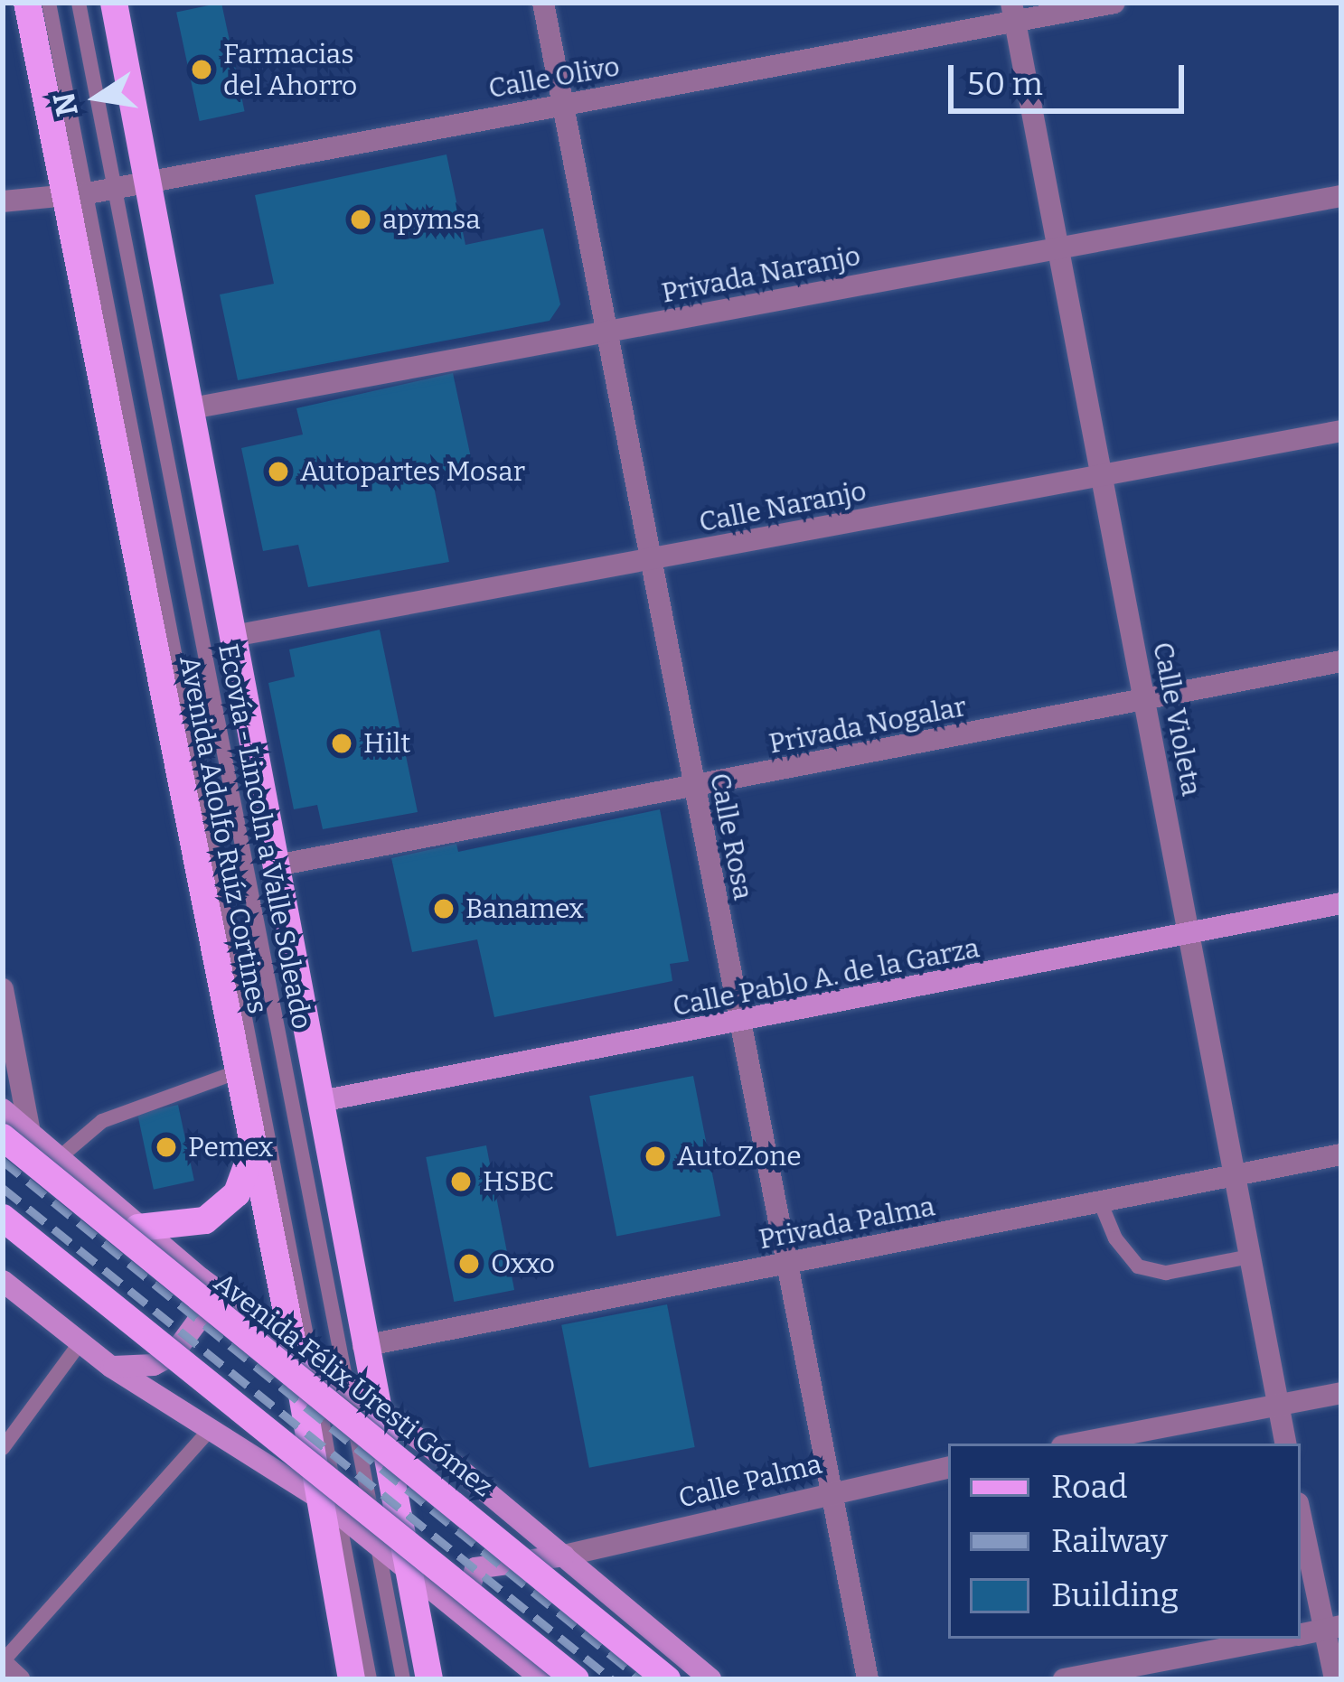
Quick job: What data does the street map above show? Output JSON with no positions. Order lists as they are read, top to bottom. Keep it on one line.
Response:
{"streets":{"main road":["Avenida Adolfo Ruíz Cortines","Avenida Félix Uresti Gómez"],"street":["Calle Olivo","Privada Naranjo","Calle Naranjo","Calle Violeta","Privada Nogalar","Calle Rosa","Calle Pablo A. de la Garza","Privada Palma","Calle Palma"],"lane":["Ecovía - Lincoln a Valle Soleado"]},"crossings":[["Calle Olivo","Calle Violeta"],["Calle Olivo","Avenida Adolfo Ruíz Cortines"],["Calle Olivo","Ecovía - Lincoln a Valle Soleado"],["Calle Olivo","Calle Rosa"],["Privada Naranjo","Calle Violeta"],["Privada Naranjo","Avenida Adolfo Ruíz Cortines"],["Privada Naranjo","Calle Rosa"],["Calle Naranjo","Calle Violeta"],["Calle Naranjo","Avenida Adolfo Ruíz Cortines"],["Calle Naranjo","Calle Rosa"],["Calle Violeta","Privada Nogalar"],["Calle Violeta","Calle Pablo A. de la Garza"],["Calle Violeta","Privada Palma"],["Privada Nogalar","Avenida Adolfo Ruíz Cortines"],["Privada Nogalar","Calle Rosa"],["Avenida Adolfo Ruíz Cortines","Calle Pablo A. de la Garza"],["Avenida Adolfo Ruíz Cortines","Privada Palma"],["Calle Rosa","Calle Pablo A. de la Garza"],["Calle Rosa","Privada Palma"],["Calle Rosa","Calle Palma"]],"places":["Farmacias del Ahorro","apymsa","Autopartes Mosar","Hilt","Banamex","Pemex","AutoZone","HSBC","Oxxo"],"legend":["Road","Railway","Building"],"scale_bar":"50 m","north":"left"}
